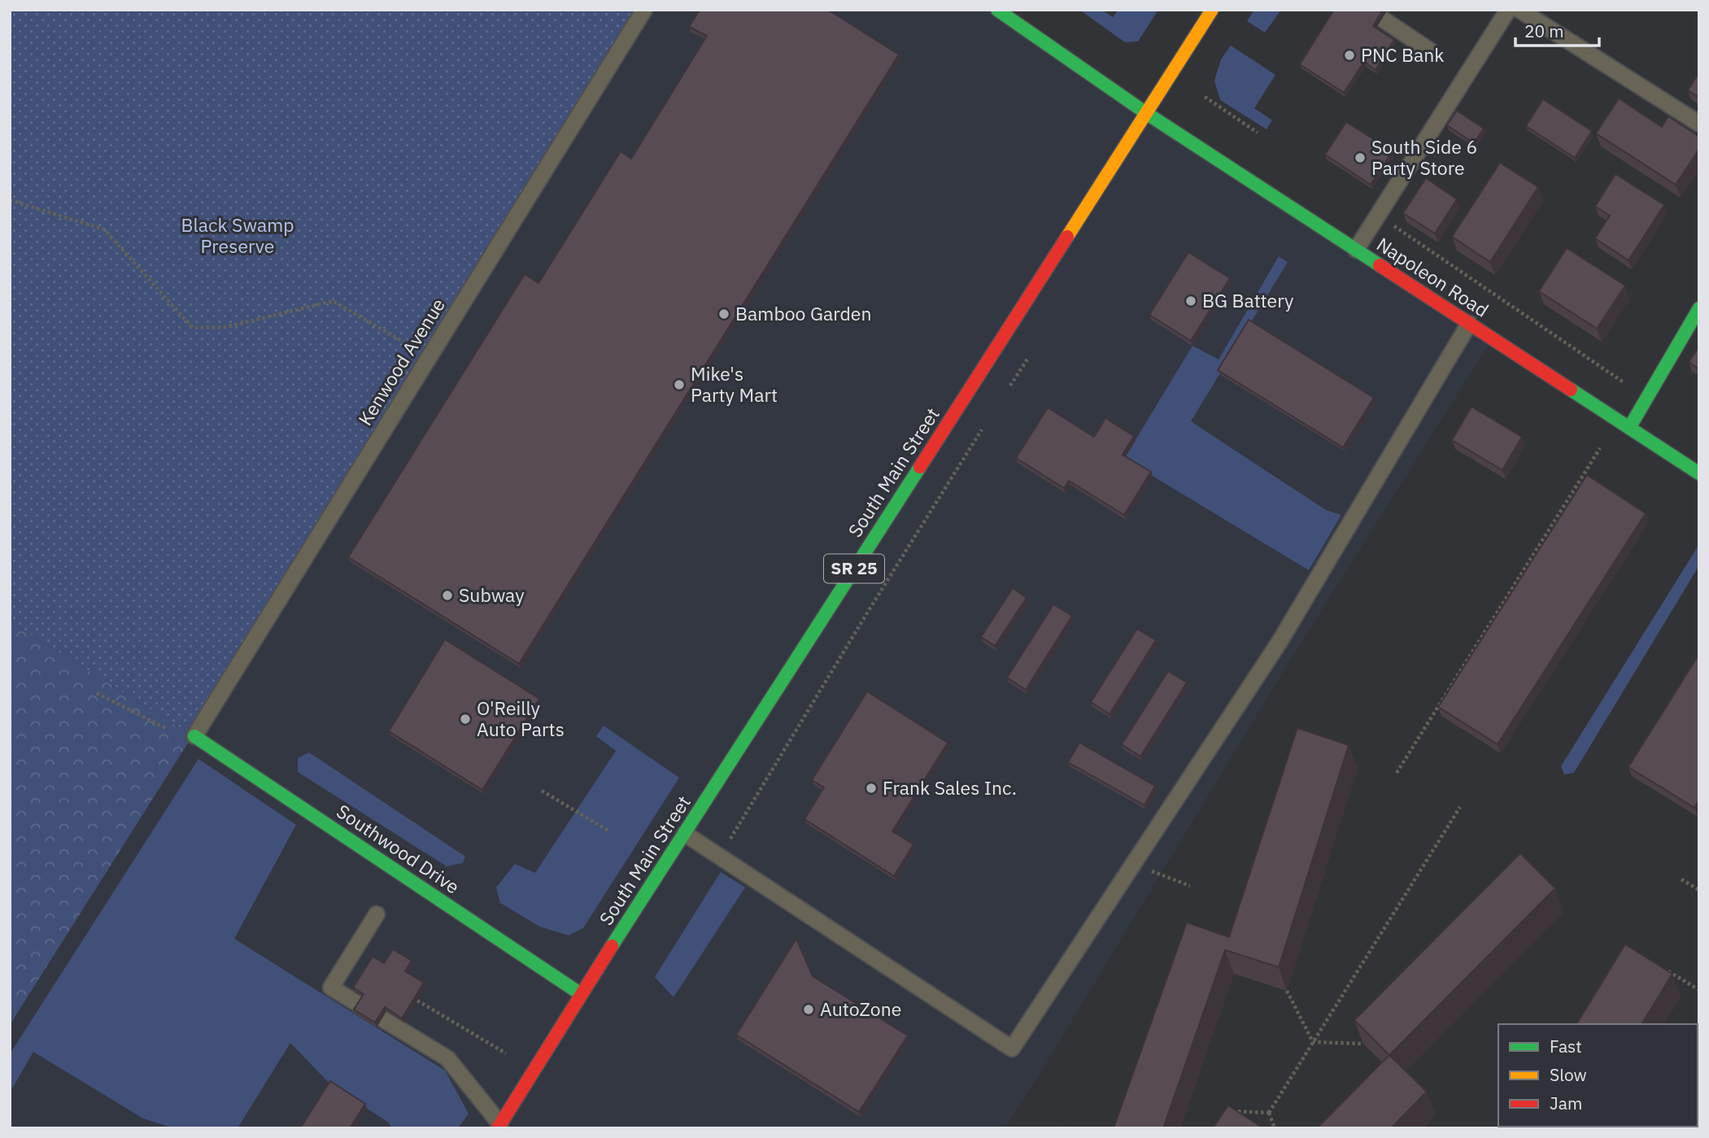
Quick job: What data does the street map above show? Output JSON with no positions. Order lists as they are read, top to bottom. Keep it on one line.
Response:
{"streets":{"main road":["Napoleon Road","South Main Street","SR 25","Southwood Drive"],"lane":["Kenwood Avenue"]},"crossings":[["Napoleon Road","South Main Street"],["Kenwood Avenue","Southwood Drive"],["South Main Street","Southwood Drive"]],"parks":["Black Swamp Preserve"],"places":["PNC Bank","South Side 6 Party Store","BG Battery","Bamboo Garden","Mike's Party Mart","Subway","O'Reilly Auto Parts","Frank Sales Inc.","AutoZone"],"legend":["Fast","Slow","Jam"],"scale_bar":"20 m"}
